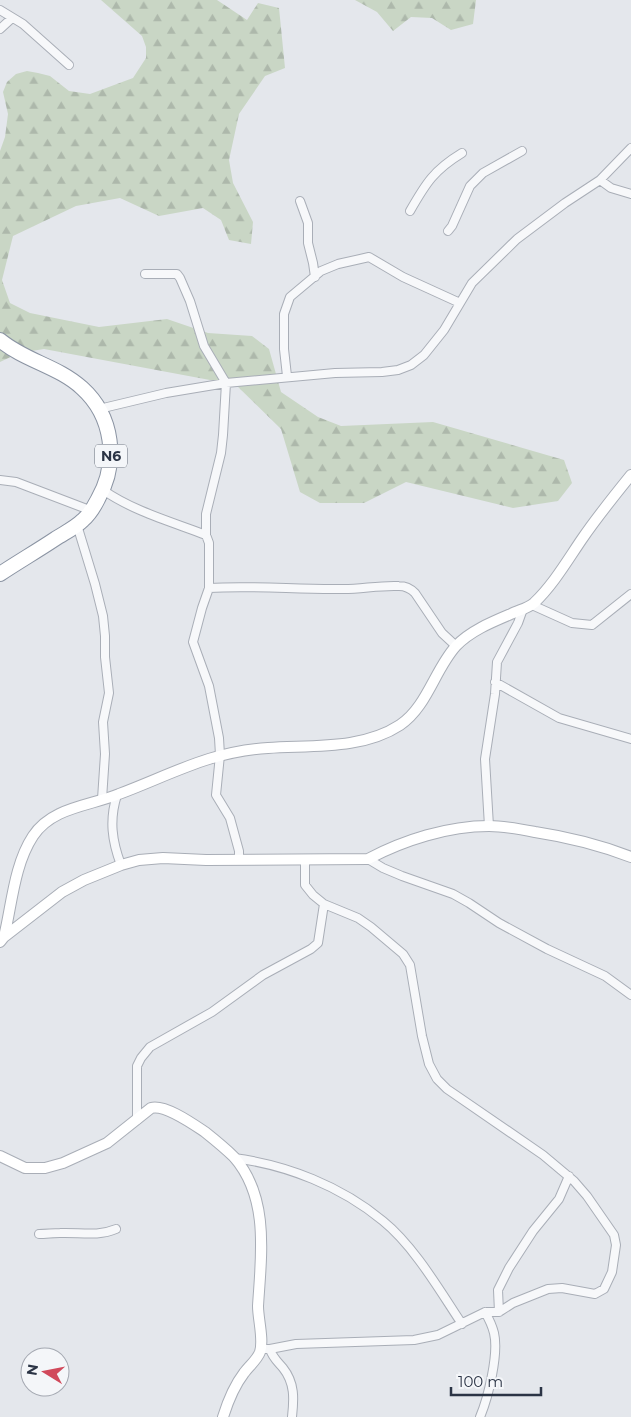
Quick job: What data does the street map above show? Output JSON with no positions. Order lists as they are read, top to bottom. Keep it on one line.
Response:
{"streets":{"highway":["N6"]},"scale_bar":"100 m","north":"left"}
